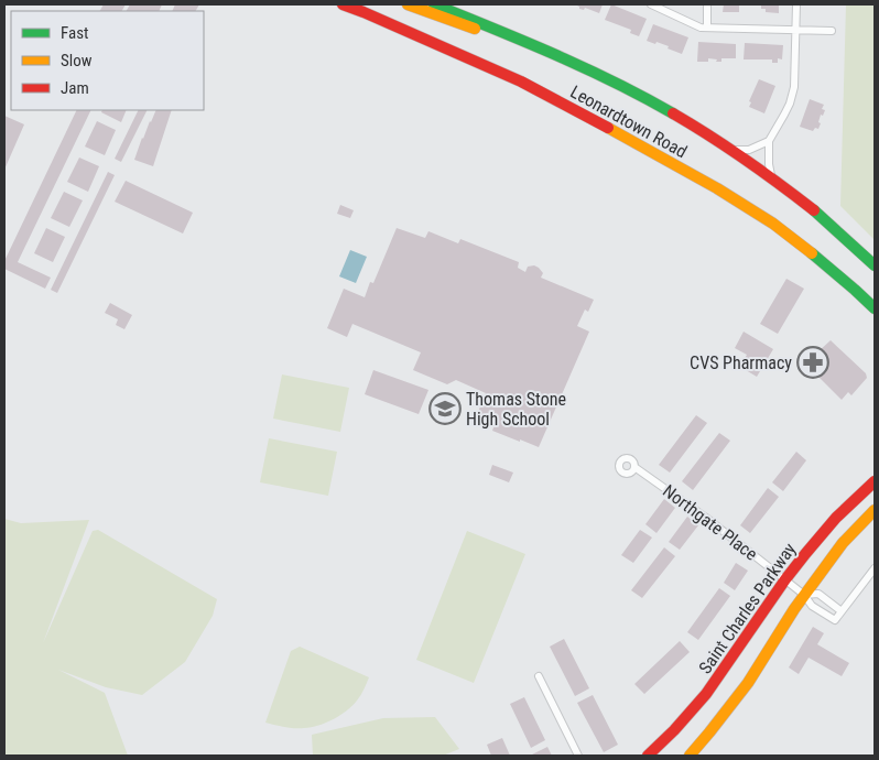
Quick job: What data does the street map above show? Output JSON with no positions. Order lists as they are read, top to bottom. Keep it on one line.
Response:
{"streets":{"main road":["Leonardtown Road","Saint Charles Parkway"],"street":["Northgate Place"]},"crossings":[["Northgate Place","Saint Charles Parkway"]],"places":{"pharmacy":["CVS Pharmacy"],"school or university":["Thomas Stone High School"]},"legend":["Fast","Slow","Jam"]}
